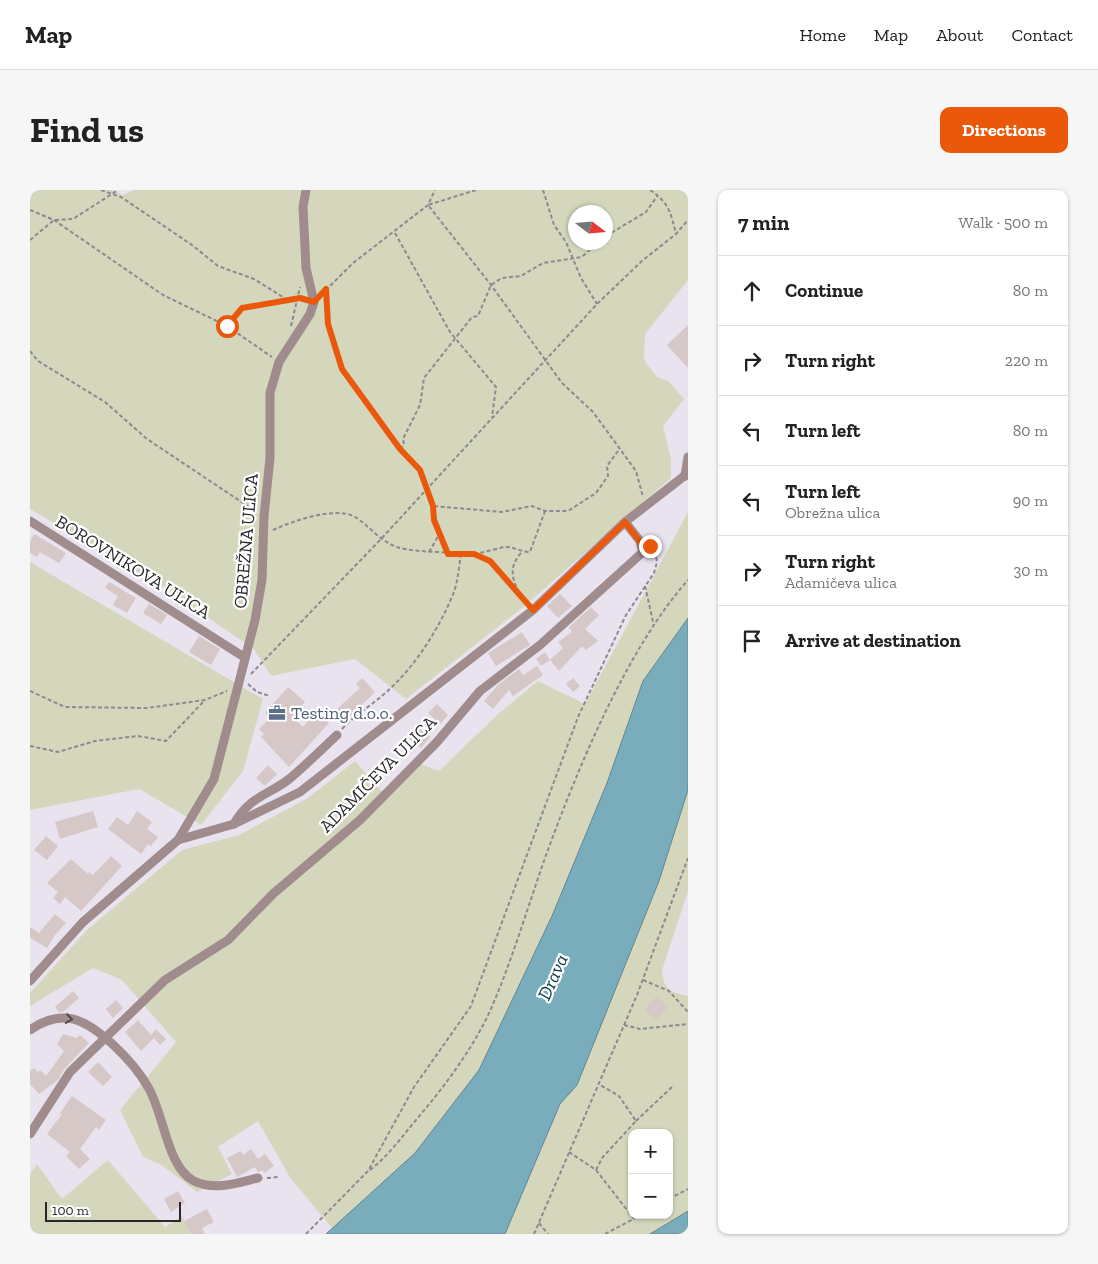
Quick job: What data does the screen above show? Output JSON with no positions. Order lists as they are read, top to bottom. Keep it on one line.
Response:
{"streets":{"street":["OBREŽNA ULICA","BOROVNIKOVA ULICA","ADAMIČEVA ULICA"]},"crossings":[["OBREŽNA ULICA","BOROVNIKOVA ULICA"]],"water":["Drava"],"places":{"office":["Testing d.o.o."]},"scale_bar":"100 m","north":"right","page":{"header":"Map","nav":["Home","Map","About","Contact"],"buttons":"Directions","title":"Find us","heading":["7 min","Walk · 500 m"],"list":[["Continue","80 m"],["Turn right","220 m"],["Turn left","80 m"],["Turn left","Obrežna ulica","90 m"],["Turn right","Adamičeva ulica","30 m"],"Arrive at destination"],"map_buttons":["+","−"],"scale":"100 m"}}
